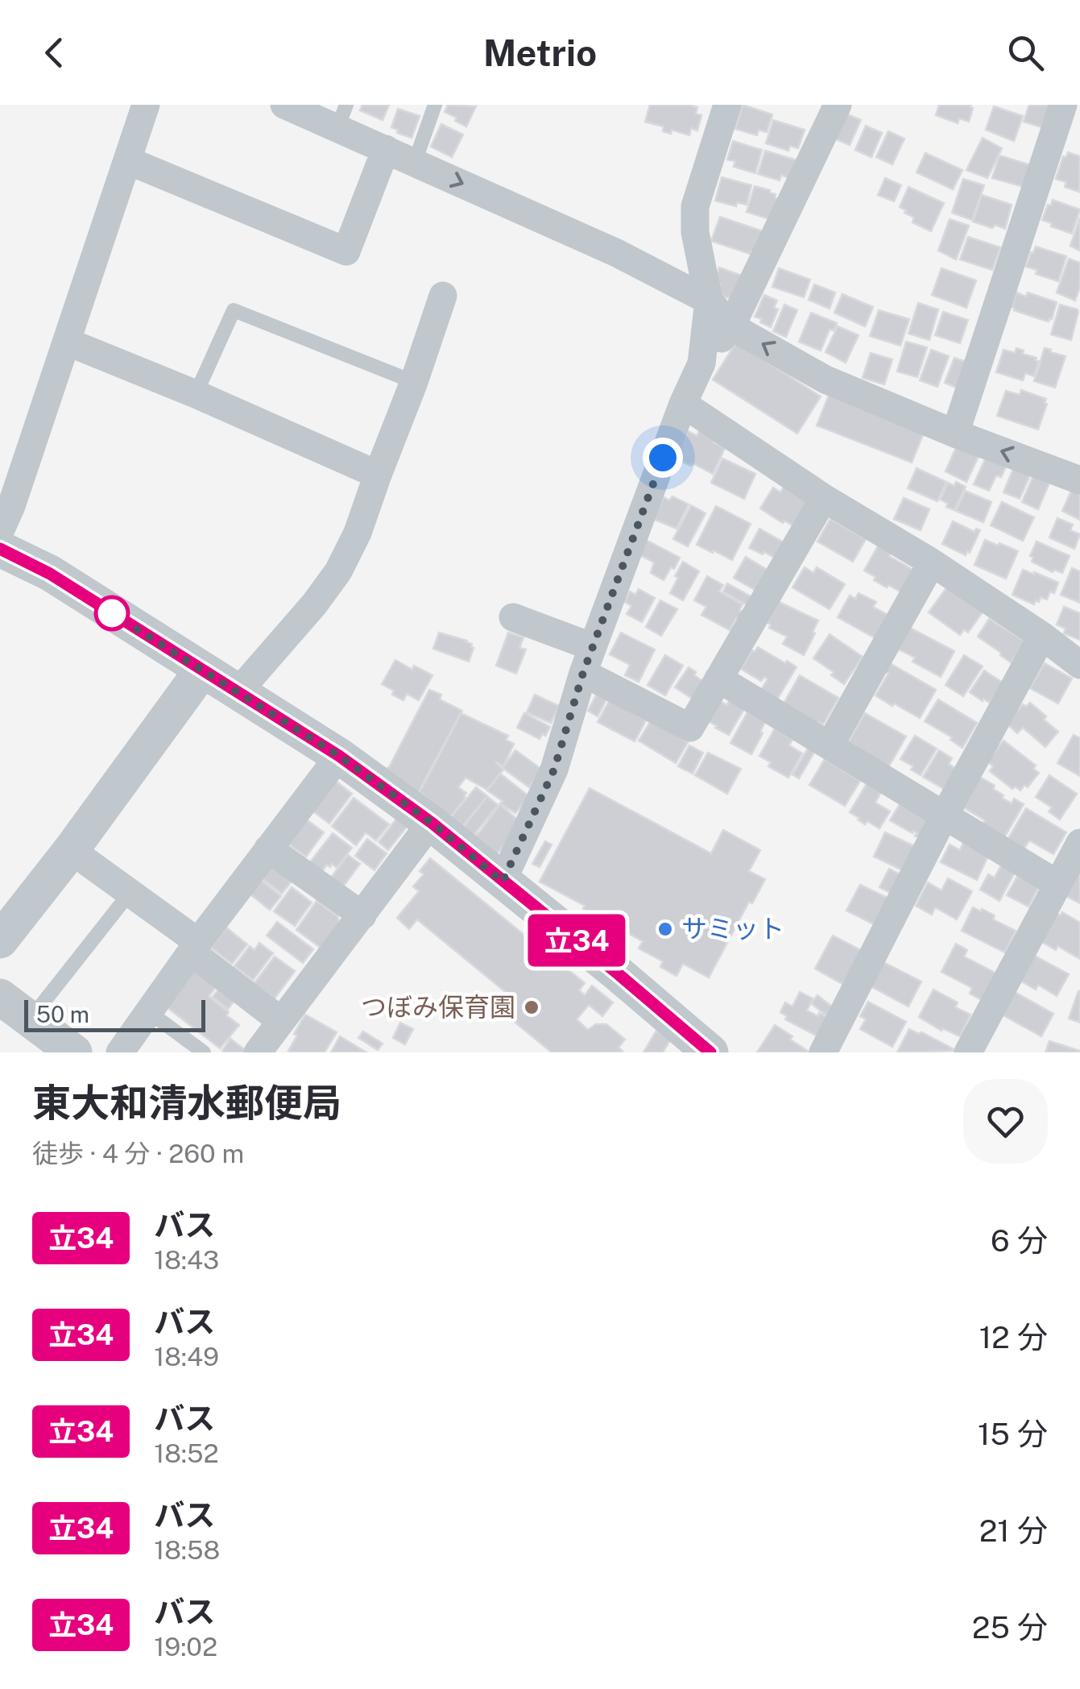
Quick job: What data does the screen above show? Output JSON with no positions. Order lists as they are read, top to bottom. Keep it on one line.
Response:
{"places":["サミット","つぼみ保育園"],"lines":["bus line 立34"],"scale_bar":"50 m","page":{"header":"Metrio","on_map":"立34","scale":"50 m","heading":["東大和清水郵便局","徒歩 · 4 分 · 260 m"],"list":[{"mark":"立34","name":"バス","note":"18:43","value":"6 分"},{"mark":"立34","name":"バス","note":"18:49","value":"12 分"},{"mark":"立34","name":"バス","note":"18:52","value":"15 分"},{"mark":"立34","name":"バス","note":"18:58","value":"21 分"},{"mark":"立34","name":"バス","note":"19:02","value":"25 分"}]}}
